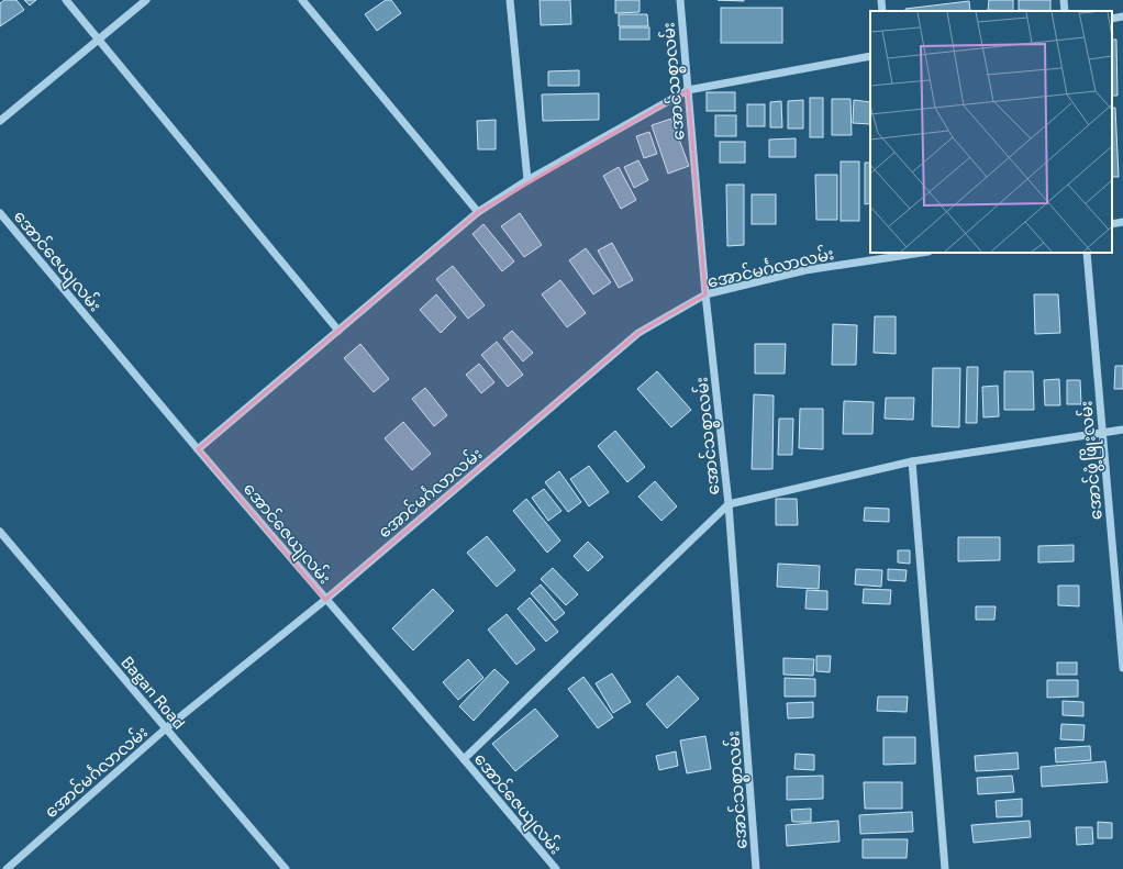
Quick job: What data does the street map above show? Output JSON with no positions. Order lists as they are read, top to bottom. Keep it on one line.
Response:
{"streets":{"street":["အောင်သစ္စာလမ်း","အောင်ဇေယျလမ်း","အောင်မင်္ဂလာလမ်း","အောင်ဖွံ့ဖြိုးလမ်း","Bagan Road"]},"crossings":[["အောင်သစ္စာလမ်း","အောင်မင်္ဂလာလမ်း"],["အောင်ဇေယျလမ်း","အောင်မင်္ဂလာလမ်း"],["အောင်မင်္ဂလာလမ်း","Bagan Road"]]}
